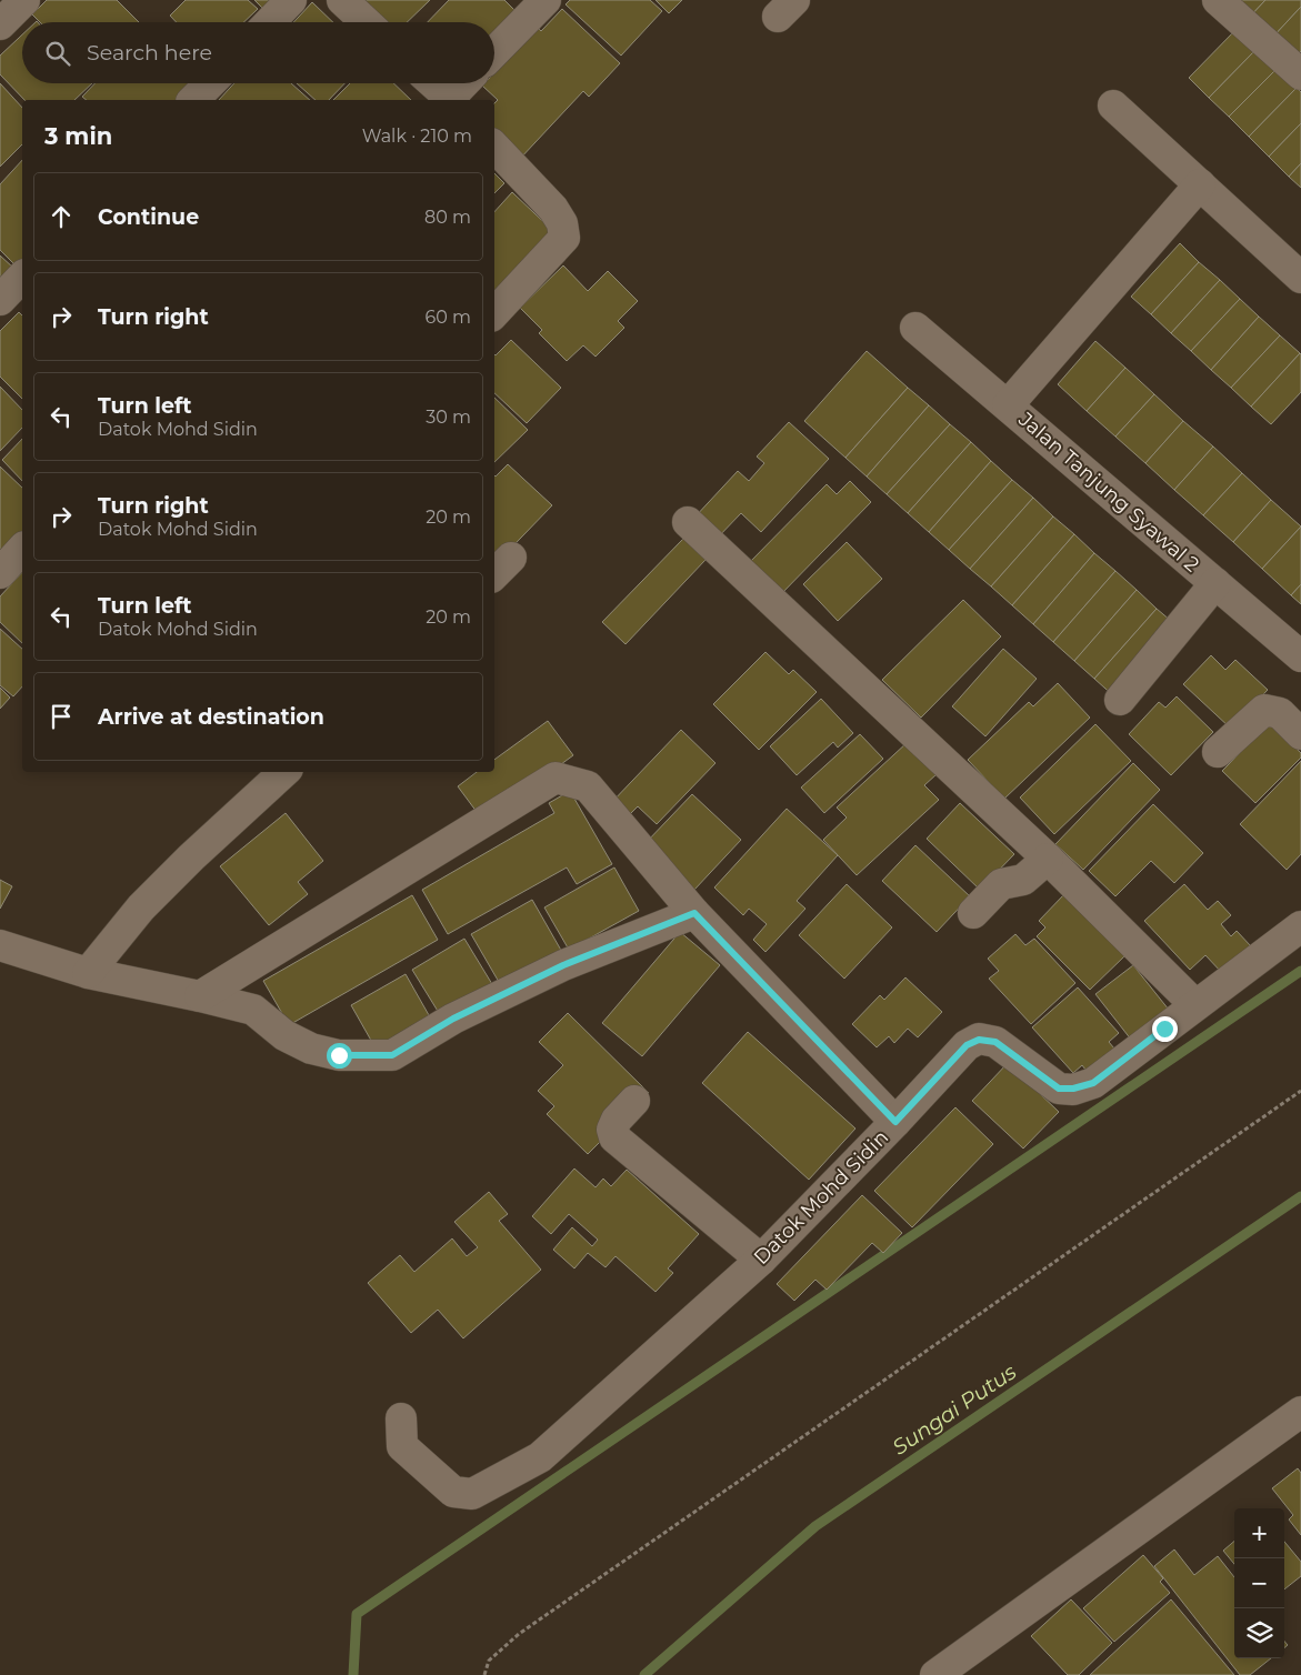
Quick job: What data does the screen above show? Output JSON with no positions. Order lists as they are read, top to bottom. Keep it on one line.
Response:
{"streets":{"street":["Jalan Tanjung Syawal 2","Datok Mohd Sidin"]},"water":["Sungai Putus"],"page":{"search":"Search here","heading":["3 min","Walk · 210 m"],"list":[["Continue","80 m"],["Turn right","60 m"],["Turn left","Datok Mohd Sidin","30 m"],["Turn right","Datok Mohd Sidin","20 m"],["Turn left","Datok Mohd Sidin","20 m"],"Arrive at destination"],"map_buttons":["+","−"]}}
